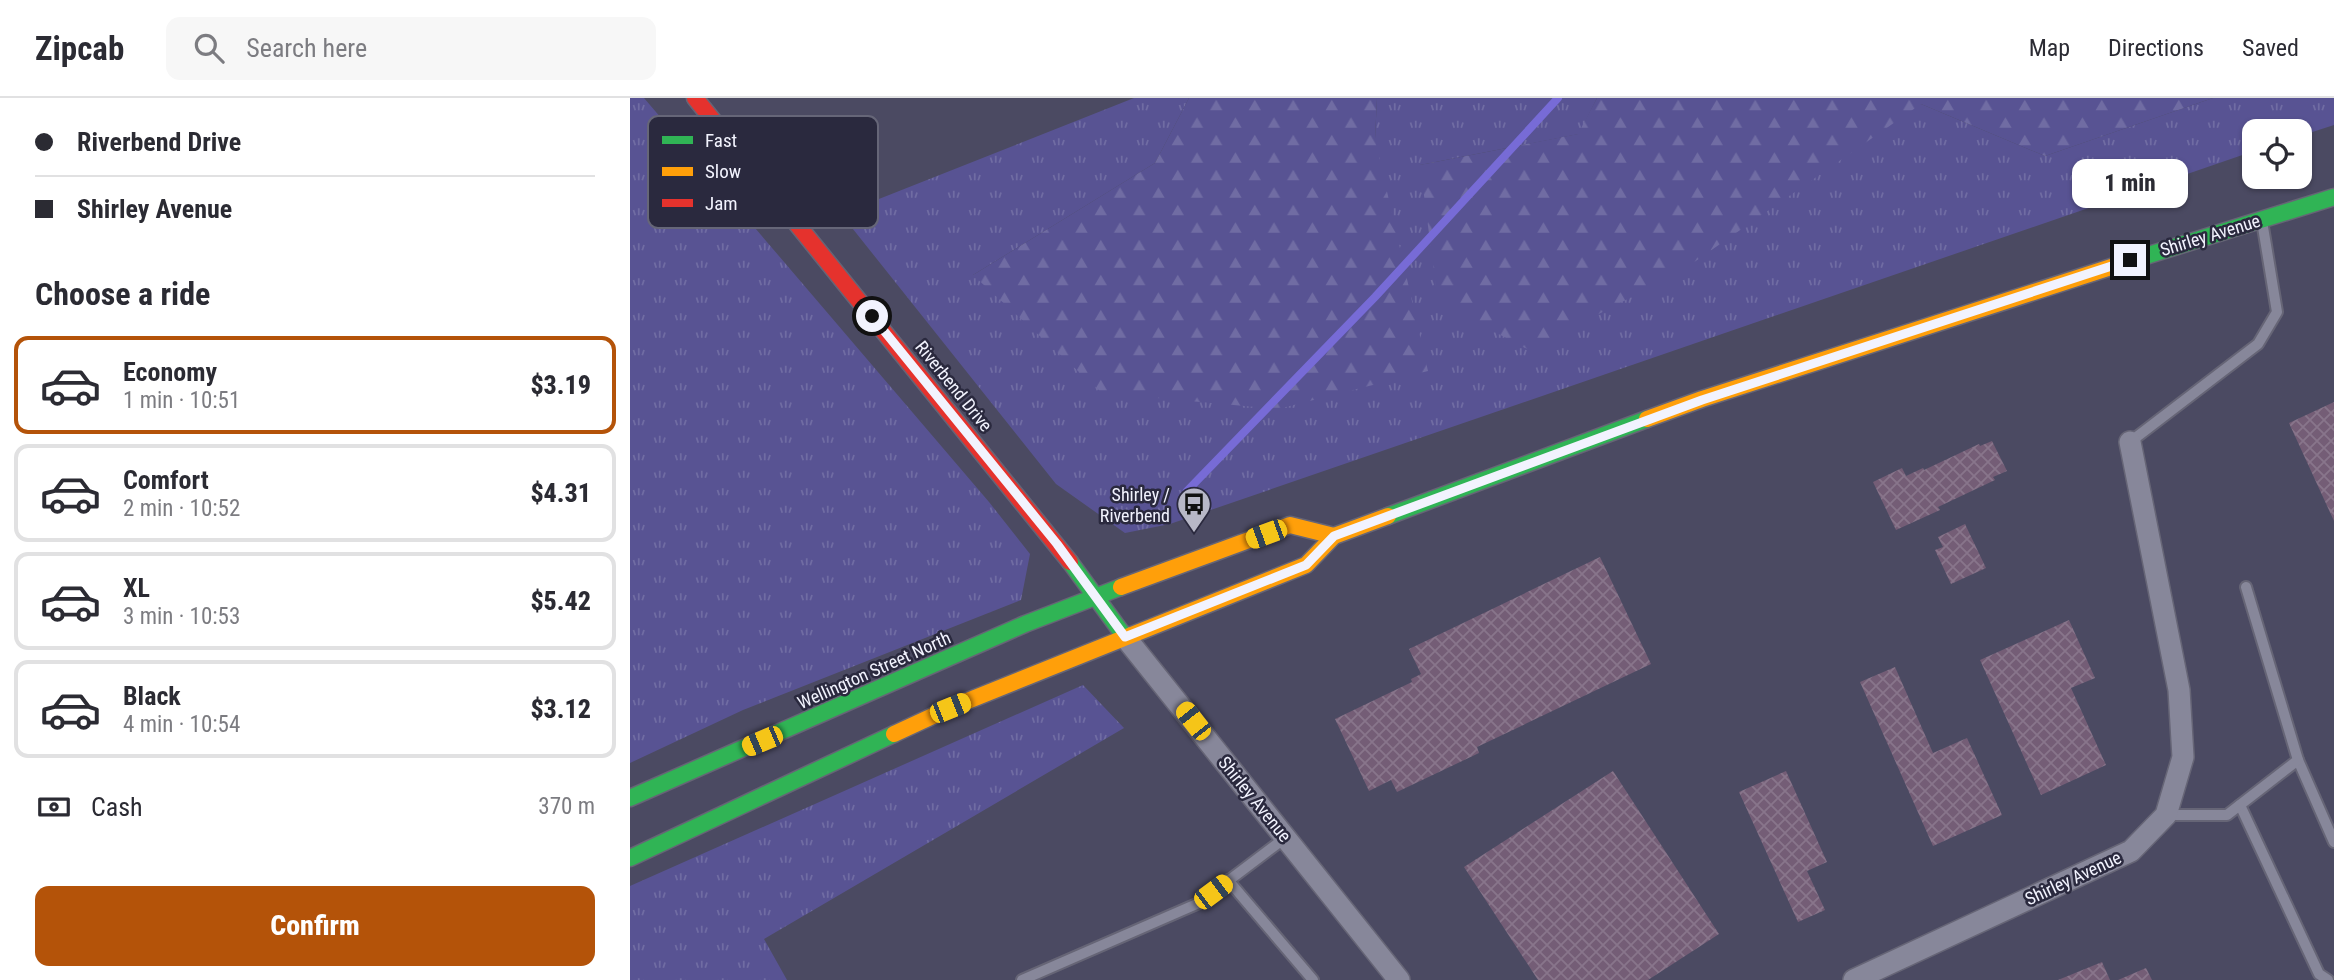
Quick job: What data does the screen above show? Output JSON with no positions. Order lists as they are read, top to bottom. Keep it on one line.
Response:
{"streets":{"main road":["Shirley Avenue","Riverbend Drive","Wellington Street North"]},"crossings":[["Shirley Avenue","Riverbend Drive"],["Riverbend Drive","Wellington Street North"]],"places":{"bus stop":["Shirley / Riverbend"]},"legend":["Fast","Slow","Jam"],"page":{"header":"Zipcab","search":"Search here","nav":["Map","Directions","Saved"],"banner":["Riverbend Drive","Shirley Avenue"],"bubble":"1 min","heading":"Choose a ride","list":[{"name":"Economy","note":"1 min · 10:51","value":"$3.19"},{"name":"Comfort","note":"2 min · 10:52","value":"$4.31"},{"name":"XL","note":"3 min · 10:53","value":"$5.42"},{"name":"Black","note":"4 min · 10:54","value":"$3.12"}],"pay":["Cash","370 m"],"buttons":"Confirm"}}
